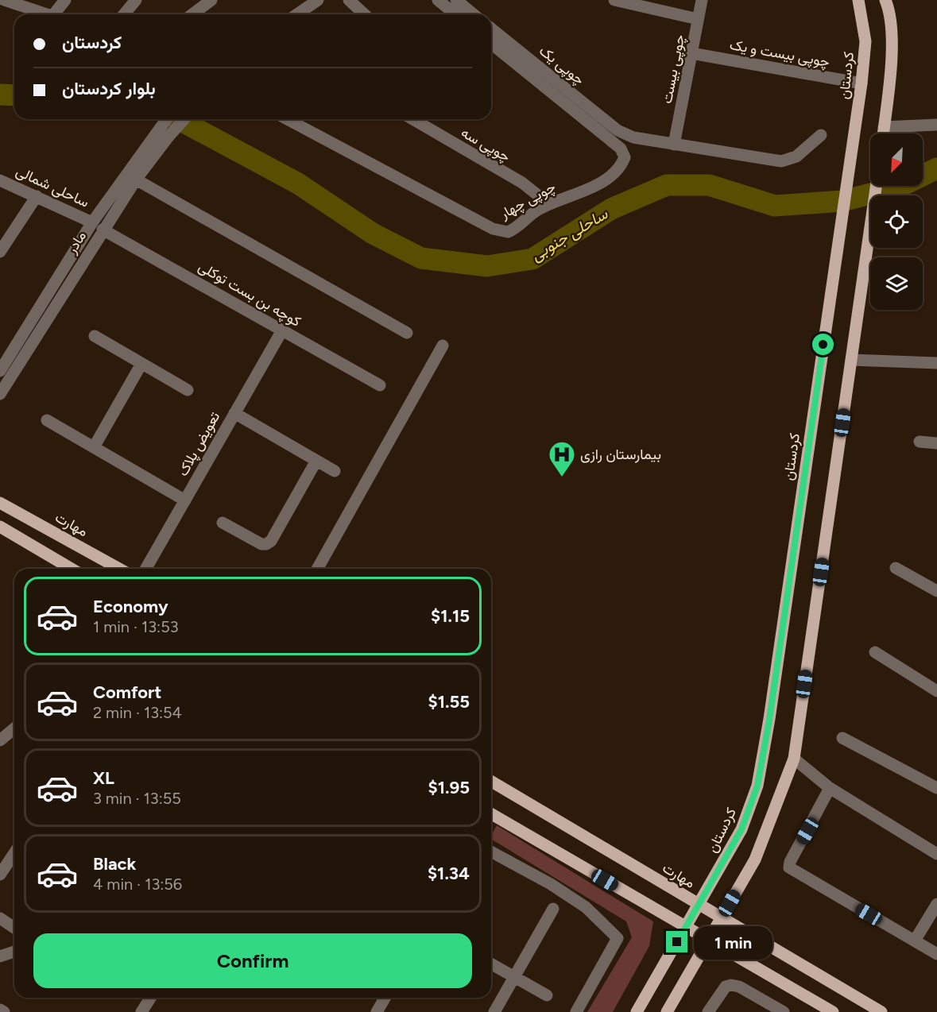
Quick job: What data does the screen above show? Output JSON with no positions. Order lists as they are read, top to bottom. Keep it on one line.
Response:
{"streets":{"main road":["کردستان","مهارت"],"street":["چوپی بیست و یک","چوپی یک","چوپی بیست","چوپی سه","ساحلی شمالی","چوپی چهار","مادر","کوچه بن بست توکلی","تعویض پلاک"]},"crossings":[["چوپی بیست و یک","چوپی بیست"],["چوپی بیست و یک","کردستان"],["چوپی یک","چوپی بیست"],["کردستان","مهارت"],["چوپی سه","چوپی چهار"],["ساحلی شمالی","مادر"],["مادر","کوچه بن بست توکلی"],["کوچه بن بست توکلی","تعویض پلاک"]],"water":["ساحلی جنوبی"],"places":{"hospital":["بیمارستان رازی"]},"north":"bottom left","page":{"banner":["کردستان","بلوار کردستان"],"list":[{"name":"Economy","note":"1 min · 13:53","value":"$1.15"},{"name":"Comfort","note":"2 min · 13:54","value":"$1.55"},{"name":"XL","note":"3 min · 13:55","value":"$1.95"},{"name":"Black","note":"4 min · 13:56","value":"$1.34"}],"buttons":"Confirm","bubble":"1 min"}}
